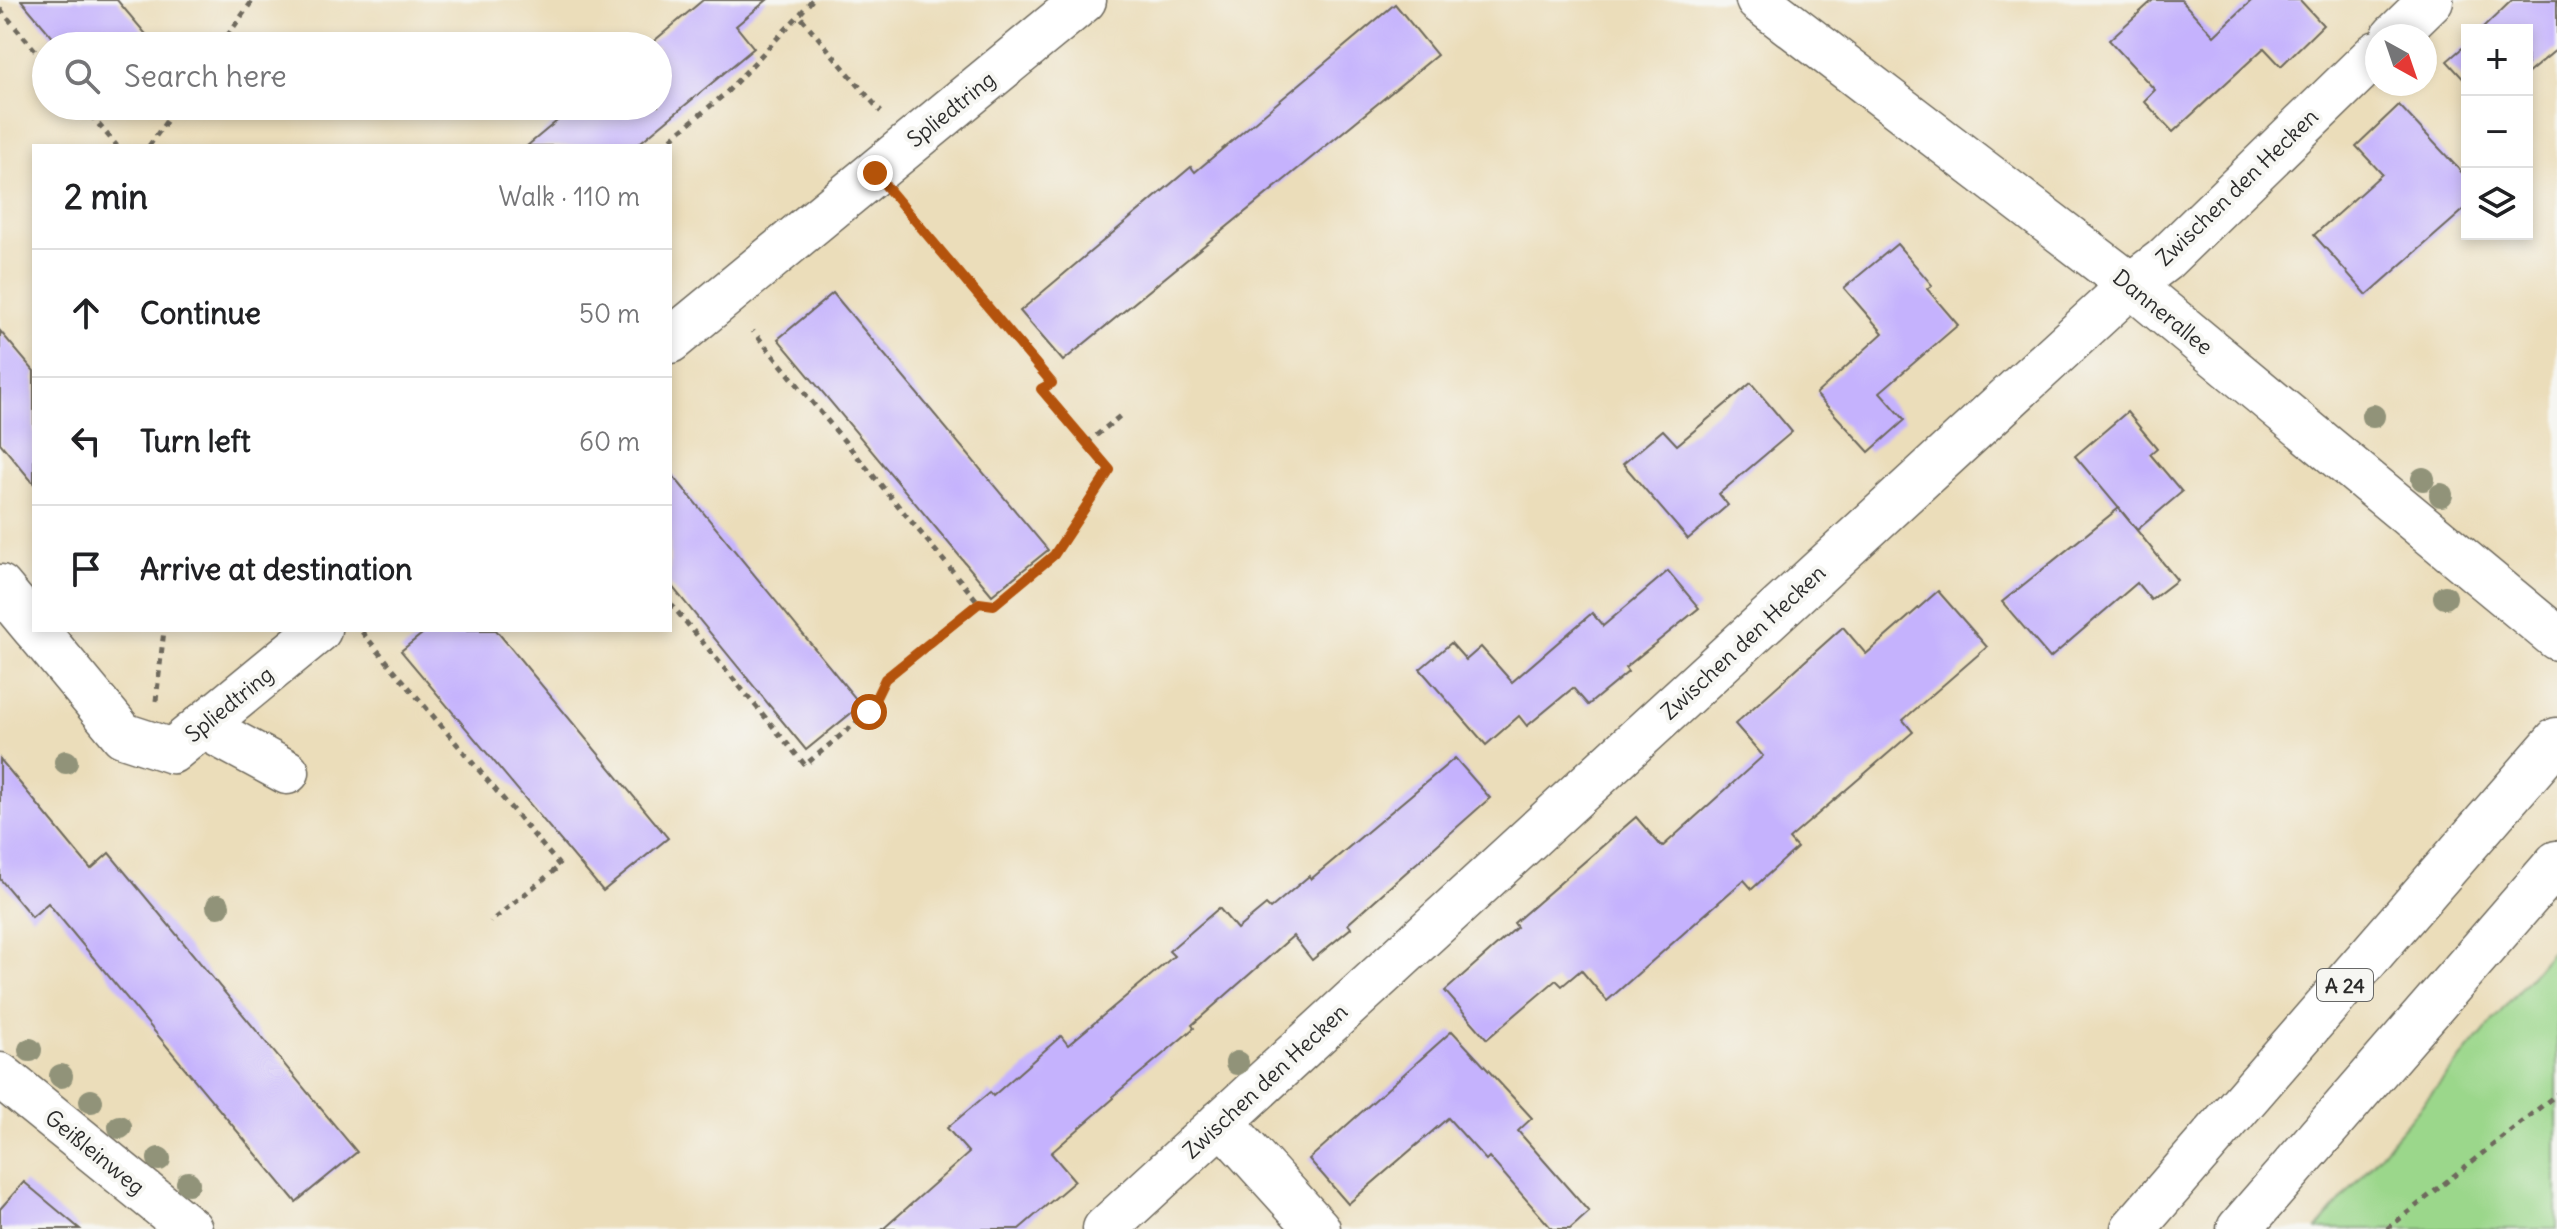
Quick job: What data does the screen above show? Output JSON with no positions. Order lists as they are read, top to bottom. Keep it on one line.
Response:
{"streets":{"main road":["Spliedtring","Zwischen den Hecken","Dannerallee","A 24","Geißleinweg"]},"crossings":[["Zwischen den Hecken","Dannerallee"]],"north":"bottom right","page":{"map_buttons":["+","−"],"search":"Search here","heading":["2 min","Walk · 110 m"],"list":[["Continue","50 m"],["Turn left","60 m"],"Arrive at destination"]}}
